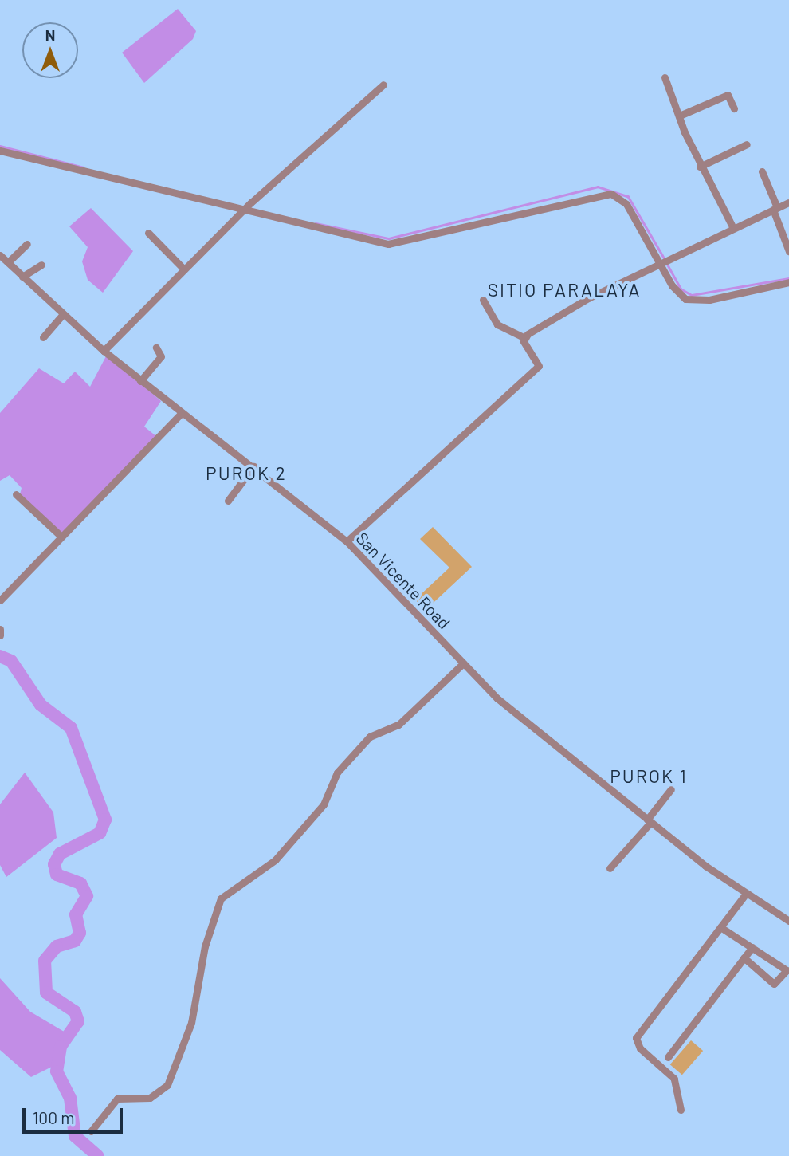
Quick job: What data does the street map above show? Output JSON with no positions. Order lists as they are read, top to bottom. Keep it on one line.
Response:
{"streets":{"street":["San Vicente Road"]},"districts":["SITIO PARALAYA","PUROK 2","PUROK 1"],"scale_bar":"100 m","north":"top"}
